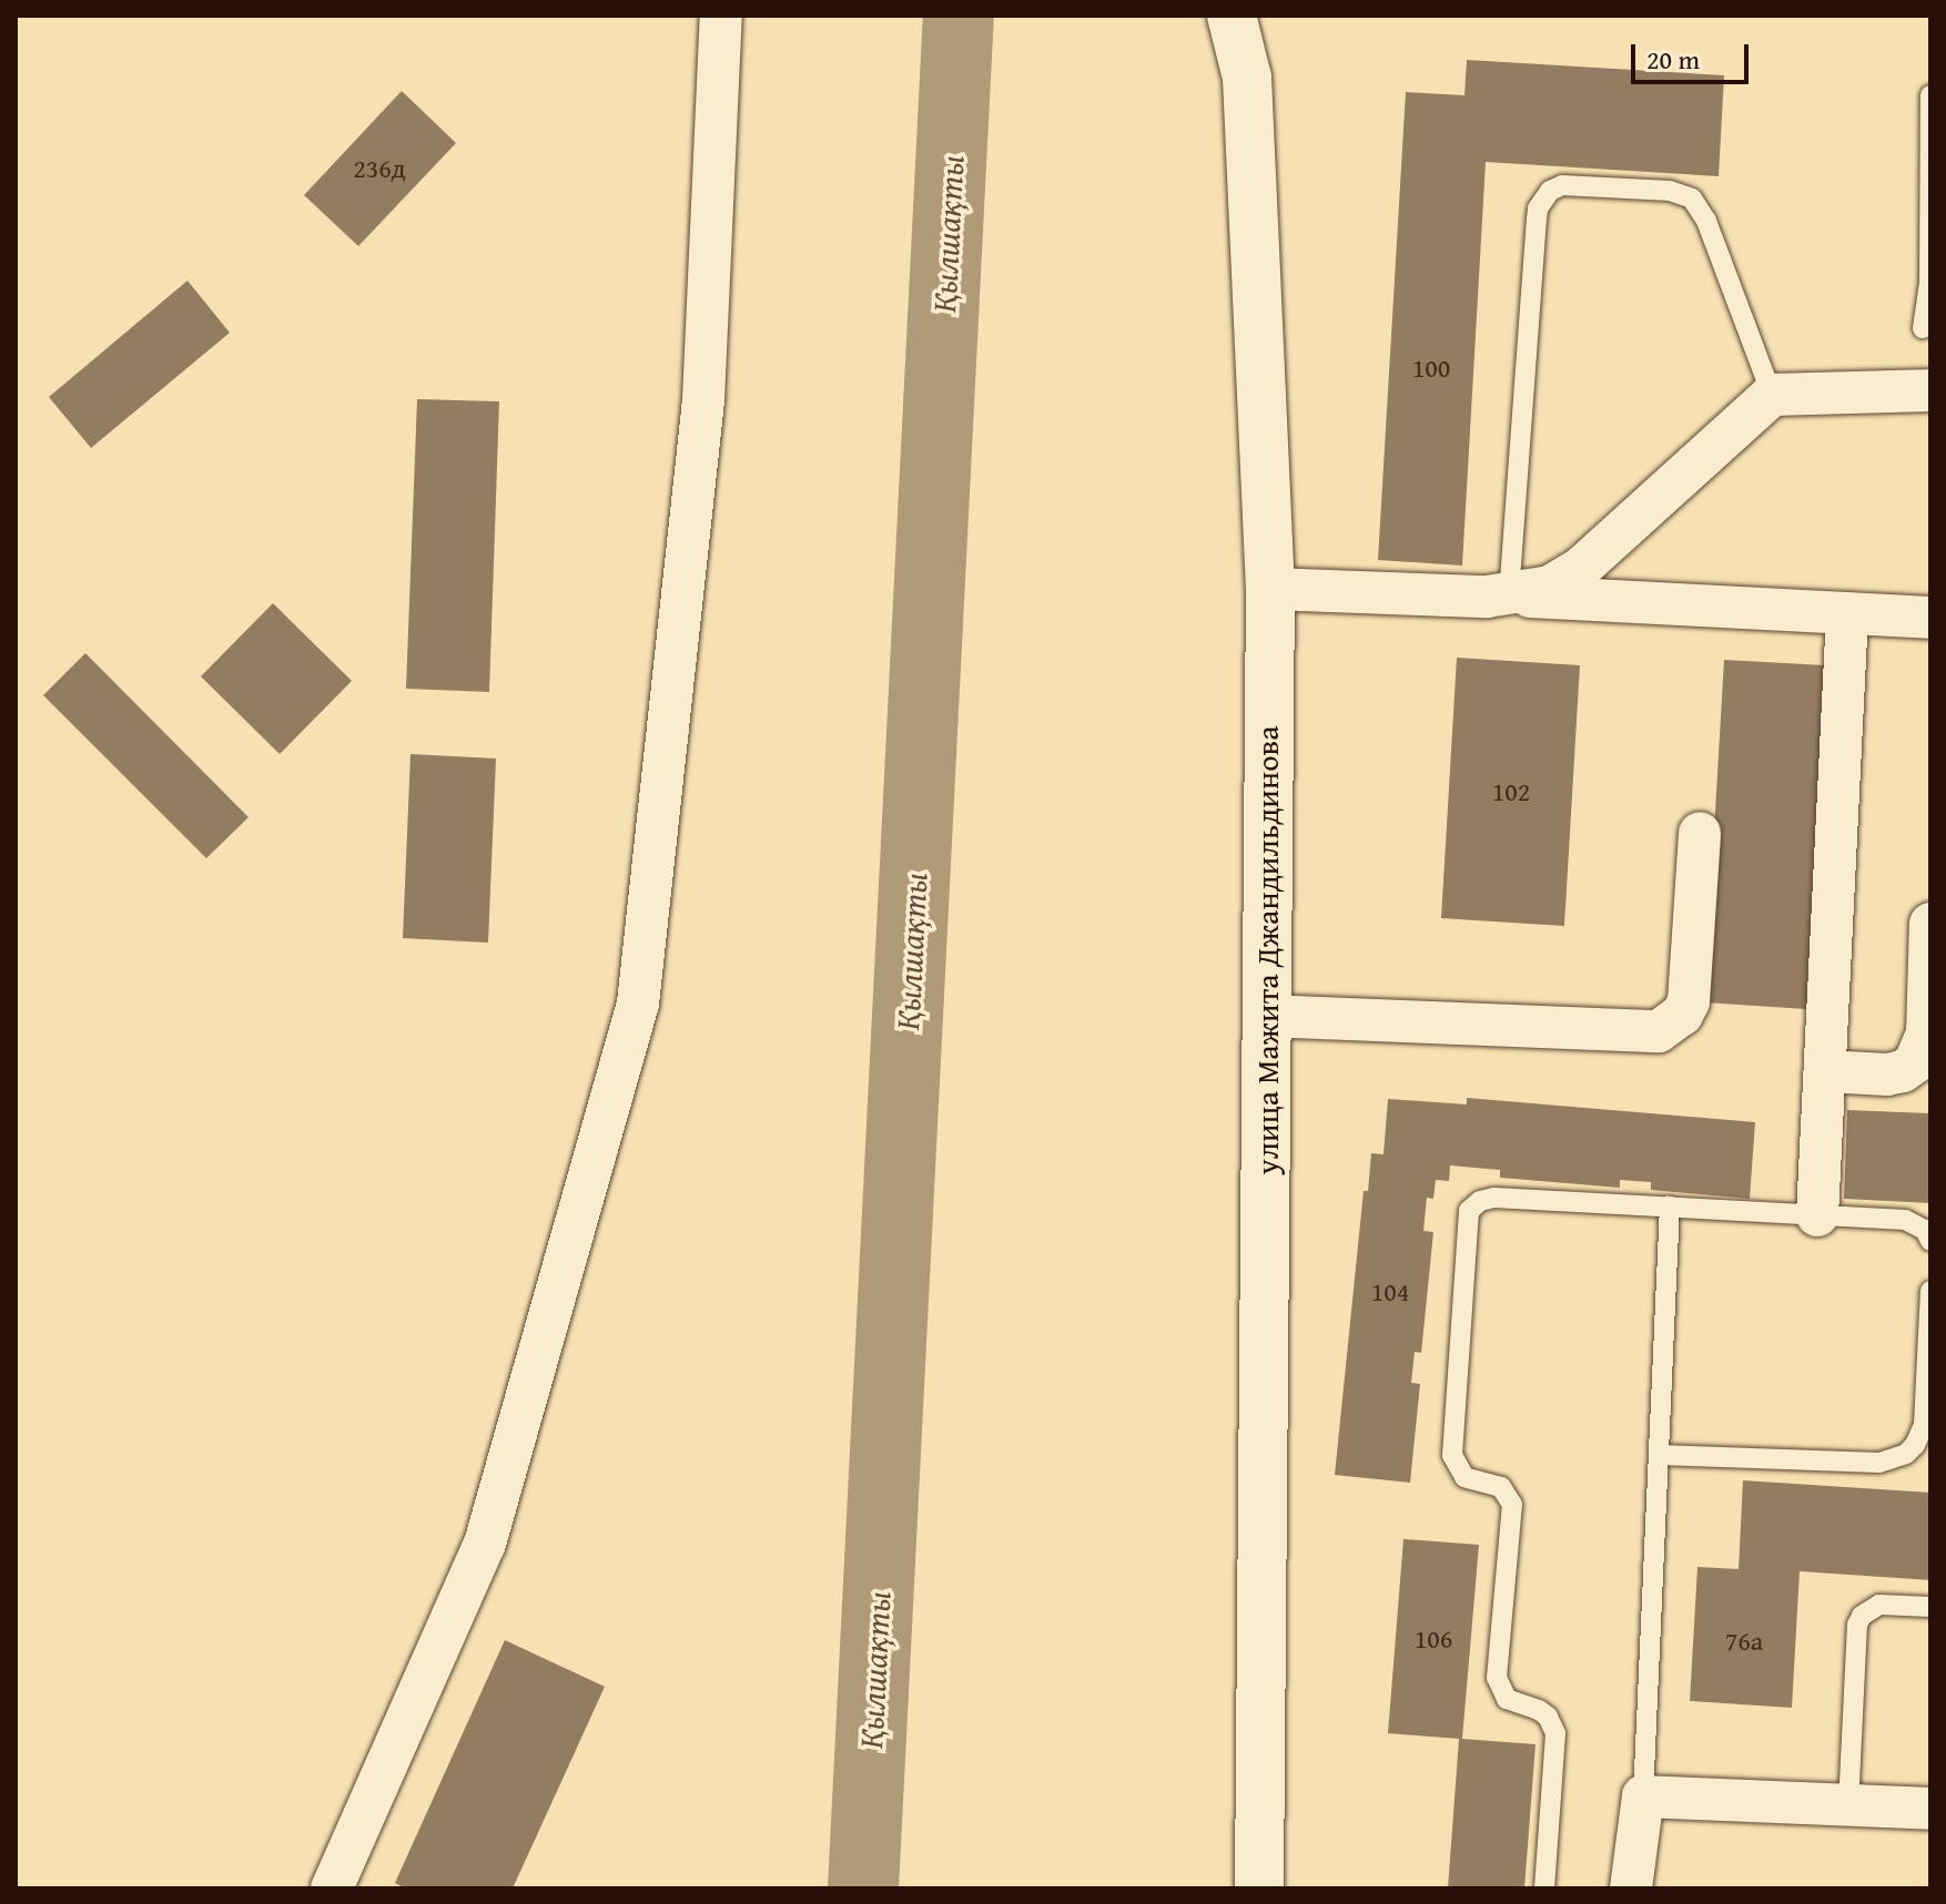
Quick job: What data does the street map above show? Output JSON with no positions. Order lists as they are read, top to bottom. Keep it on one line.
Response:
{"streets":{"street":["улица Мажита Джандильдинова"]},"water":["Қылшақты"],"house_numbers":["236д","100","102","104","106","76а"],"scale_bar":"20 m"}
